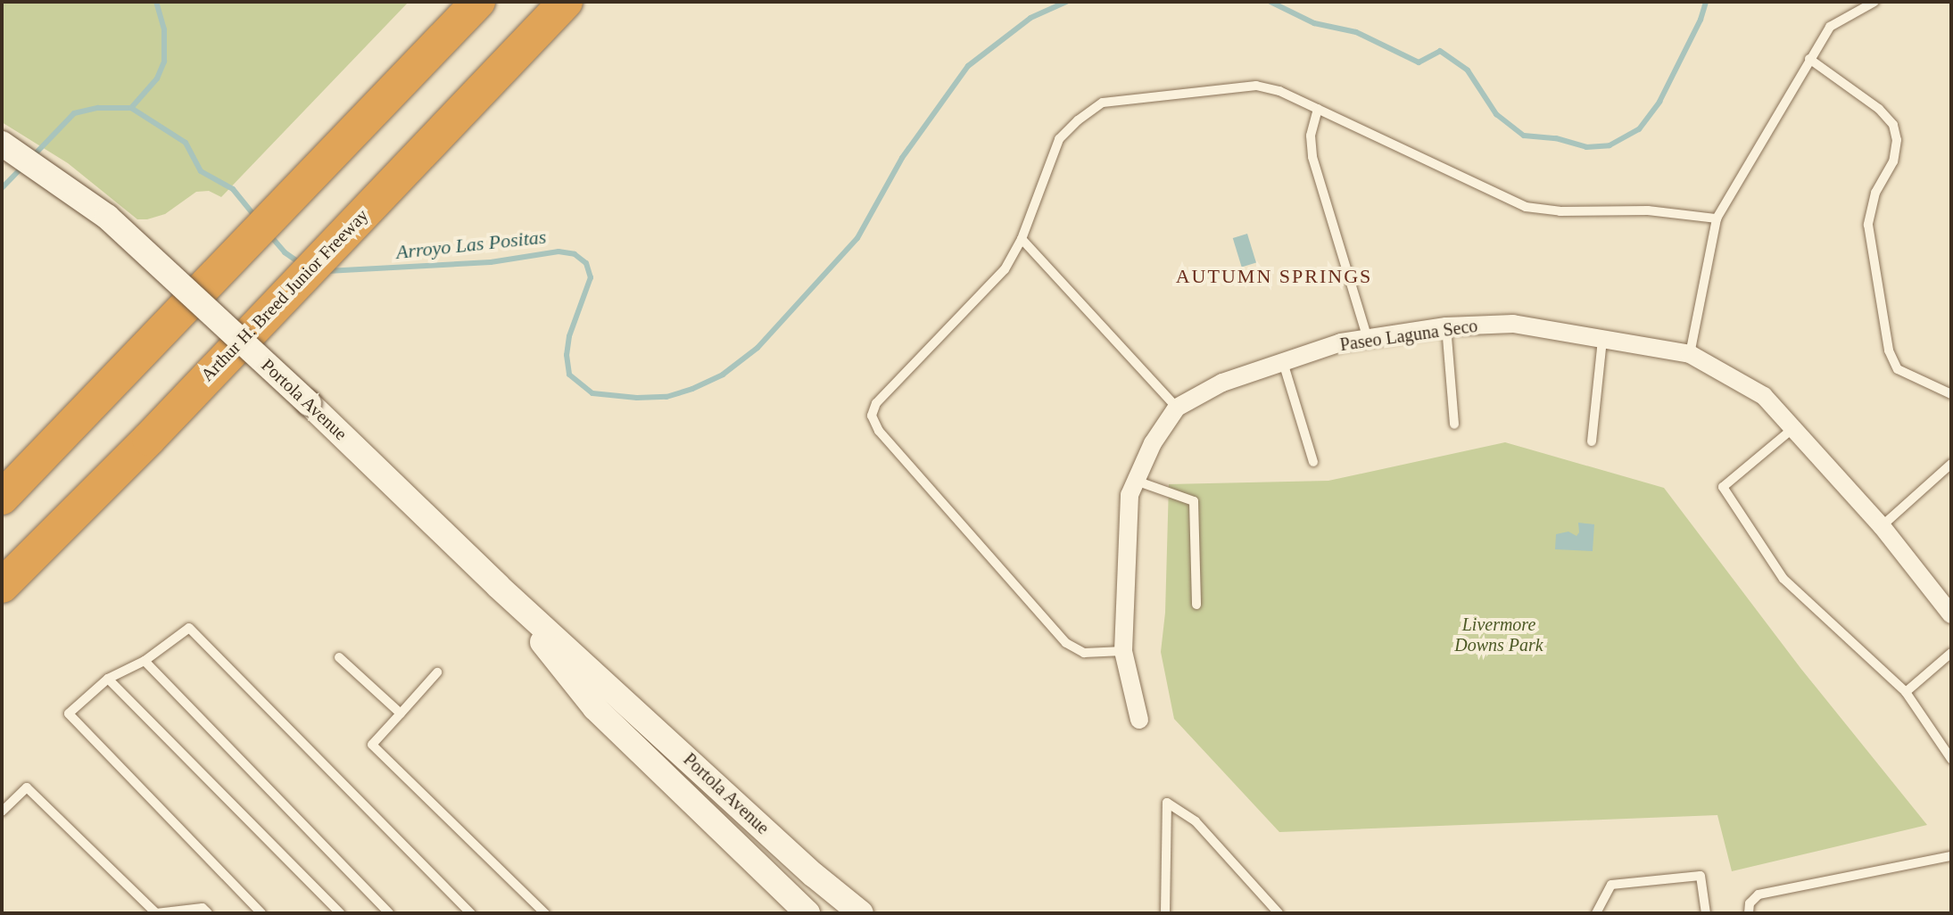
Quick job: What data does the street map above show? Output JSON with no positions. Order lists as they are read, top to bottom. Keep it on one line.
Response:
{"streets":{"highway":["Arthur H. Breed Junior Freeway"],"main road":["Portola Avenue"],"street":["Paseo Laguna Seco"]},"districts":["AUTUMN SPRINGS"],"water":["Arroyo Las Positas"],"parks":["Livermore Downs Park"]}
